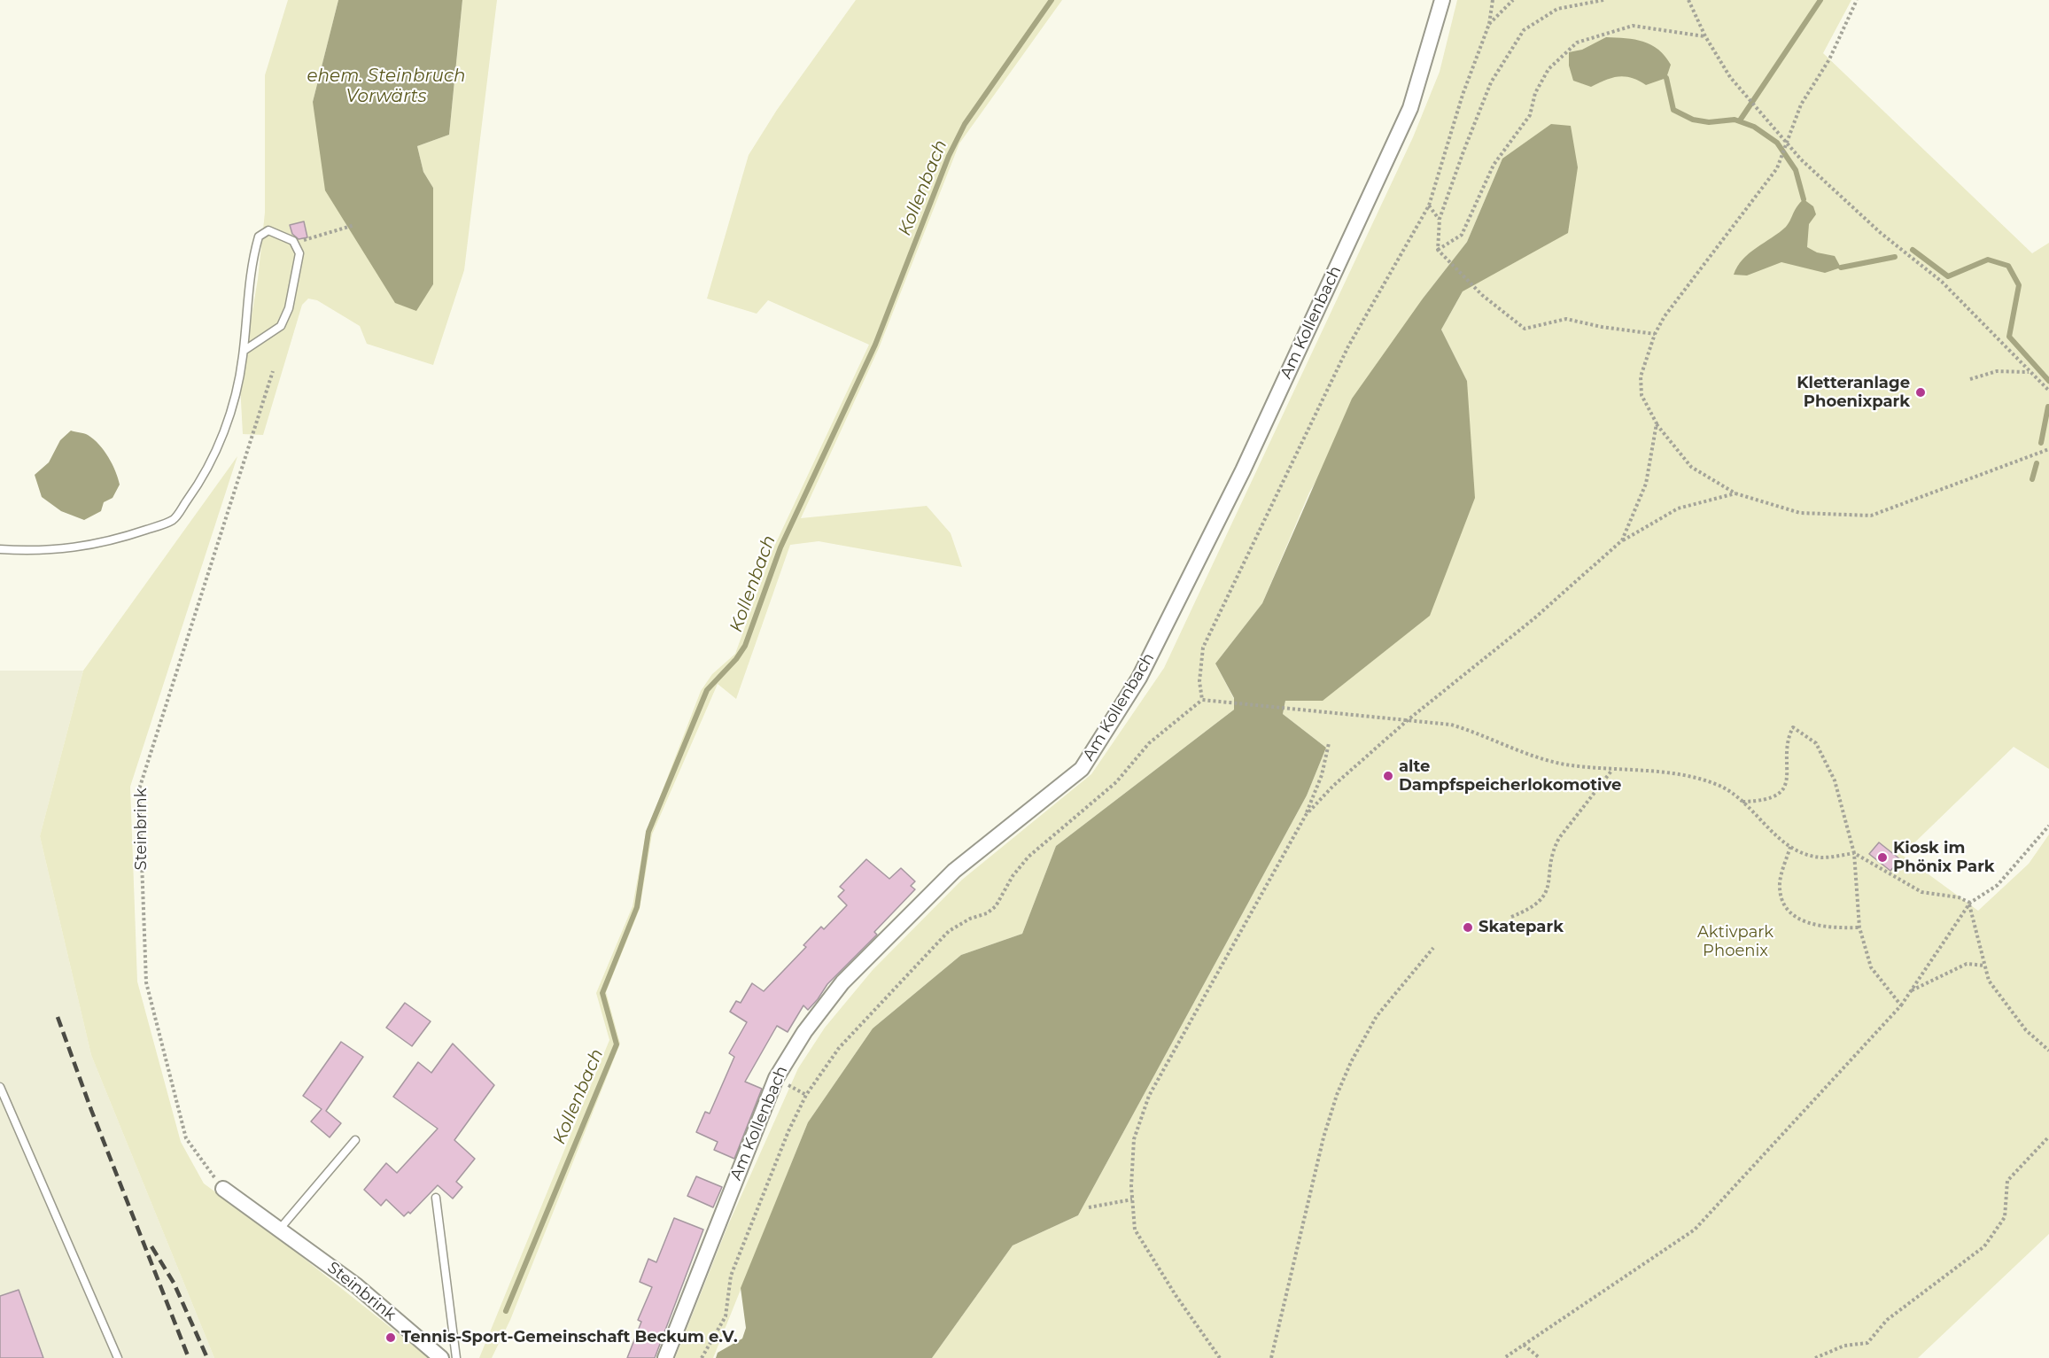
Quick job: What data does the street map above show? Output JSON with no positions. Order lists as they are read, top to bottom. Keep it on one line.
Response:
{"streets":{"street":["Am Kollenbach","Steinbrink"]},"water":["ehem. Steinbruch Vorwärts","Kollenbach"],"parks":["Aktivpark Phoenix"],"places":["Kletteranlage Phoenixpark","alte Dampfspeicherlokomotive","Kiosk im Phönix Park","Skatepark","Tennis-Sport-Gemeinschaft Beckum e.V."]}
